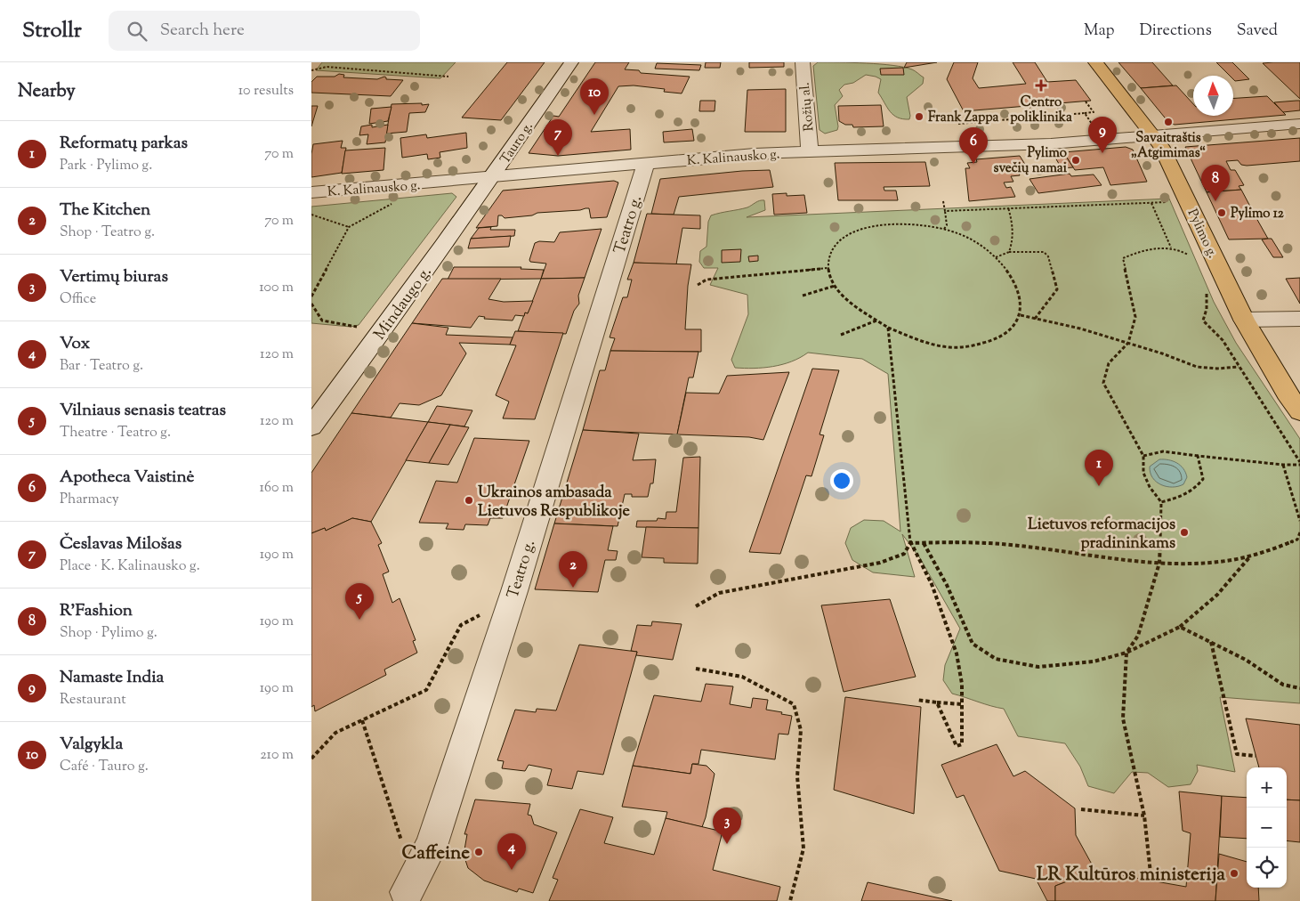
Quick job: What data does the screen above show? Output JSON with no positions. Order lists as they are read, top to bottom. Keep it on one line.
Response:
{"streets":{"main road":["Pylimo g."],"street":["Rožių al.","Tauro g.","K. Kalinausko g.","Teatro g.","Mindaugo g."]},"crossings":[["Rožių al.","K. Kalinausko g."],["Tauro g.","K. Kalinausko g."],["Tauro g.","Mindaugo g."],["K. Kalinausko g.","Teatro g."],["K. Kalinausko g.","Pylimo g."],["K. Kalinausko g.","Mindaugo g."]],"places":{"health":["Centro poliklinika"],"other":["Frank Zappa","Savaitraštis „Atgimimas“","Pylimo svečių namai","Pylimo 12","Ukrainos ambasada Lietuvos Respublikoje","Lietuvos reformacijos pradininkams","Caffeine","LR Kultūros ministerija"]},"north":"top","page":{"header":"Strollr","search":"Search here","nav":["Map","Directions","Saved"],"heading":["Nearby","10 results"],"pins":["10","9","7","6","8","1","2","5","3","4"],"list":[{"mark":"1","name":"Reformatų parkas","note":"Park · Pylimo g.","value":"70 m"},{"mark":"2","name":"The Kitchen","note":"Shop · Teatro g.","value":"70 m"},{"mark":"3","name":"Vertimų biuras","note":"Office","value":"100 m"},{"mark":"4","name":"Vox","note":"Bar · Teatro g.","value":"120 m"},{"mark":"5","name":"Vilniaus senasis teatras","note":"Theatre · Teatro g.","value":"120 m"},{"mark":"6","name":"Apotheca Vaistinė","note":"Pharmacy","value":"160 m"},{"mark":"7","name":"Česlavas Milošas","note":"Place · K. Kalinausko g.","value":"190 m"},{"mark":"8","name":"R'Fashion","note":"Shop · Pylimo g.","value":"190 m"},{"mark":"9","name":"Namaste India","note":"Restaurant","value":"190 m"},{"mark":"10","name":"Valgykla","note":"Café · Tauro g.","value":"210 m"}],"map_buttons":["+","−"]}}
